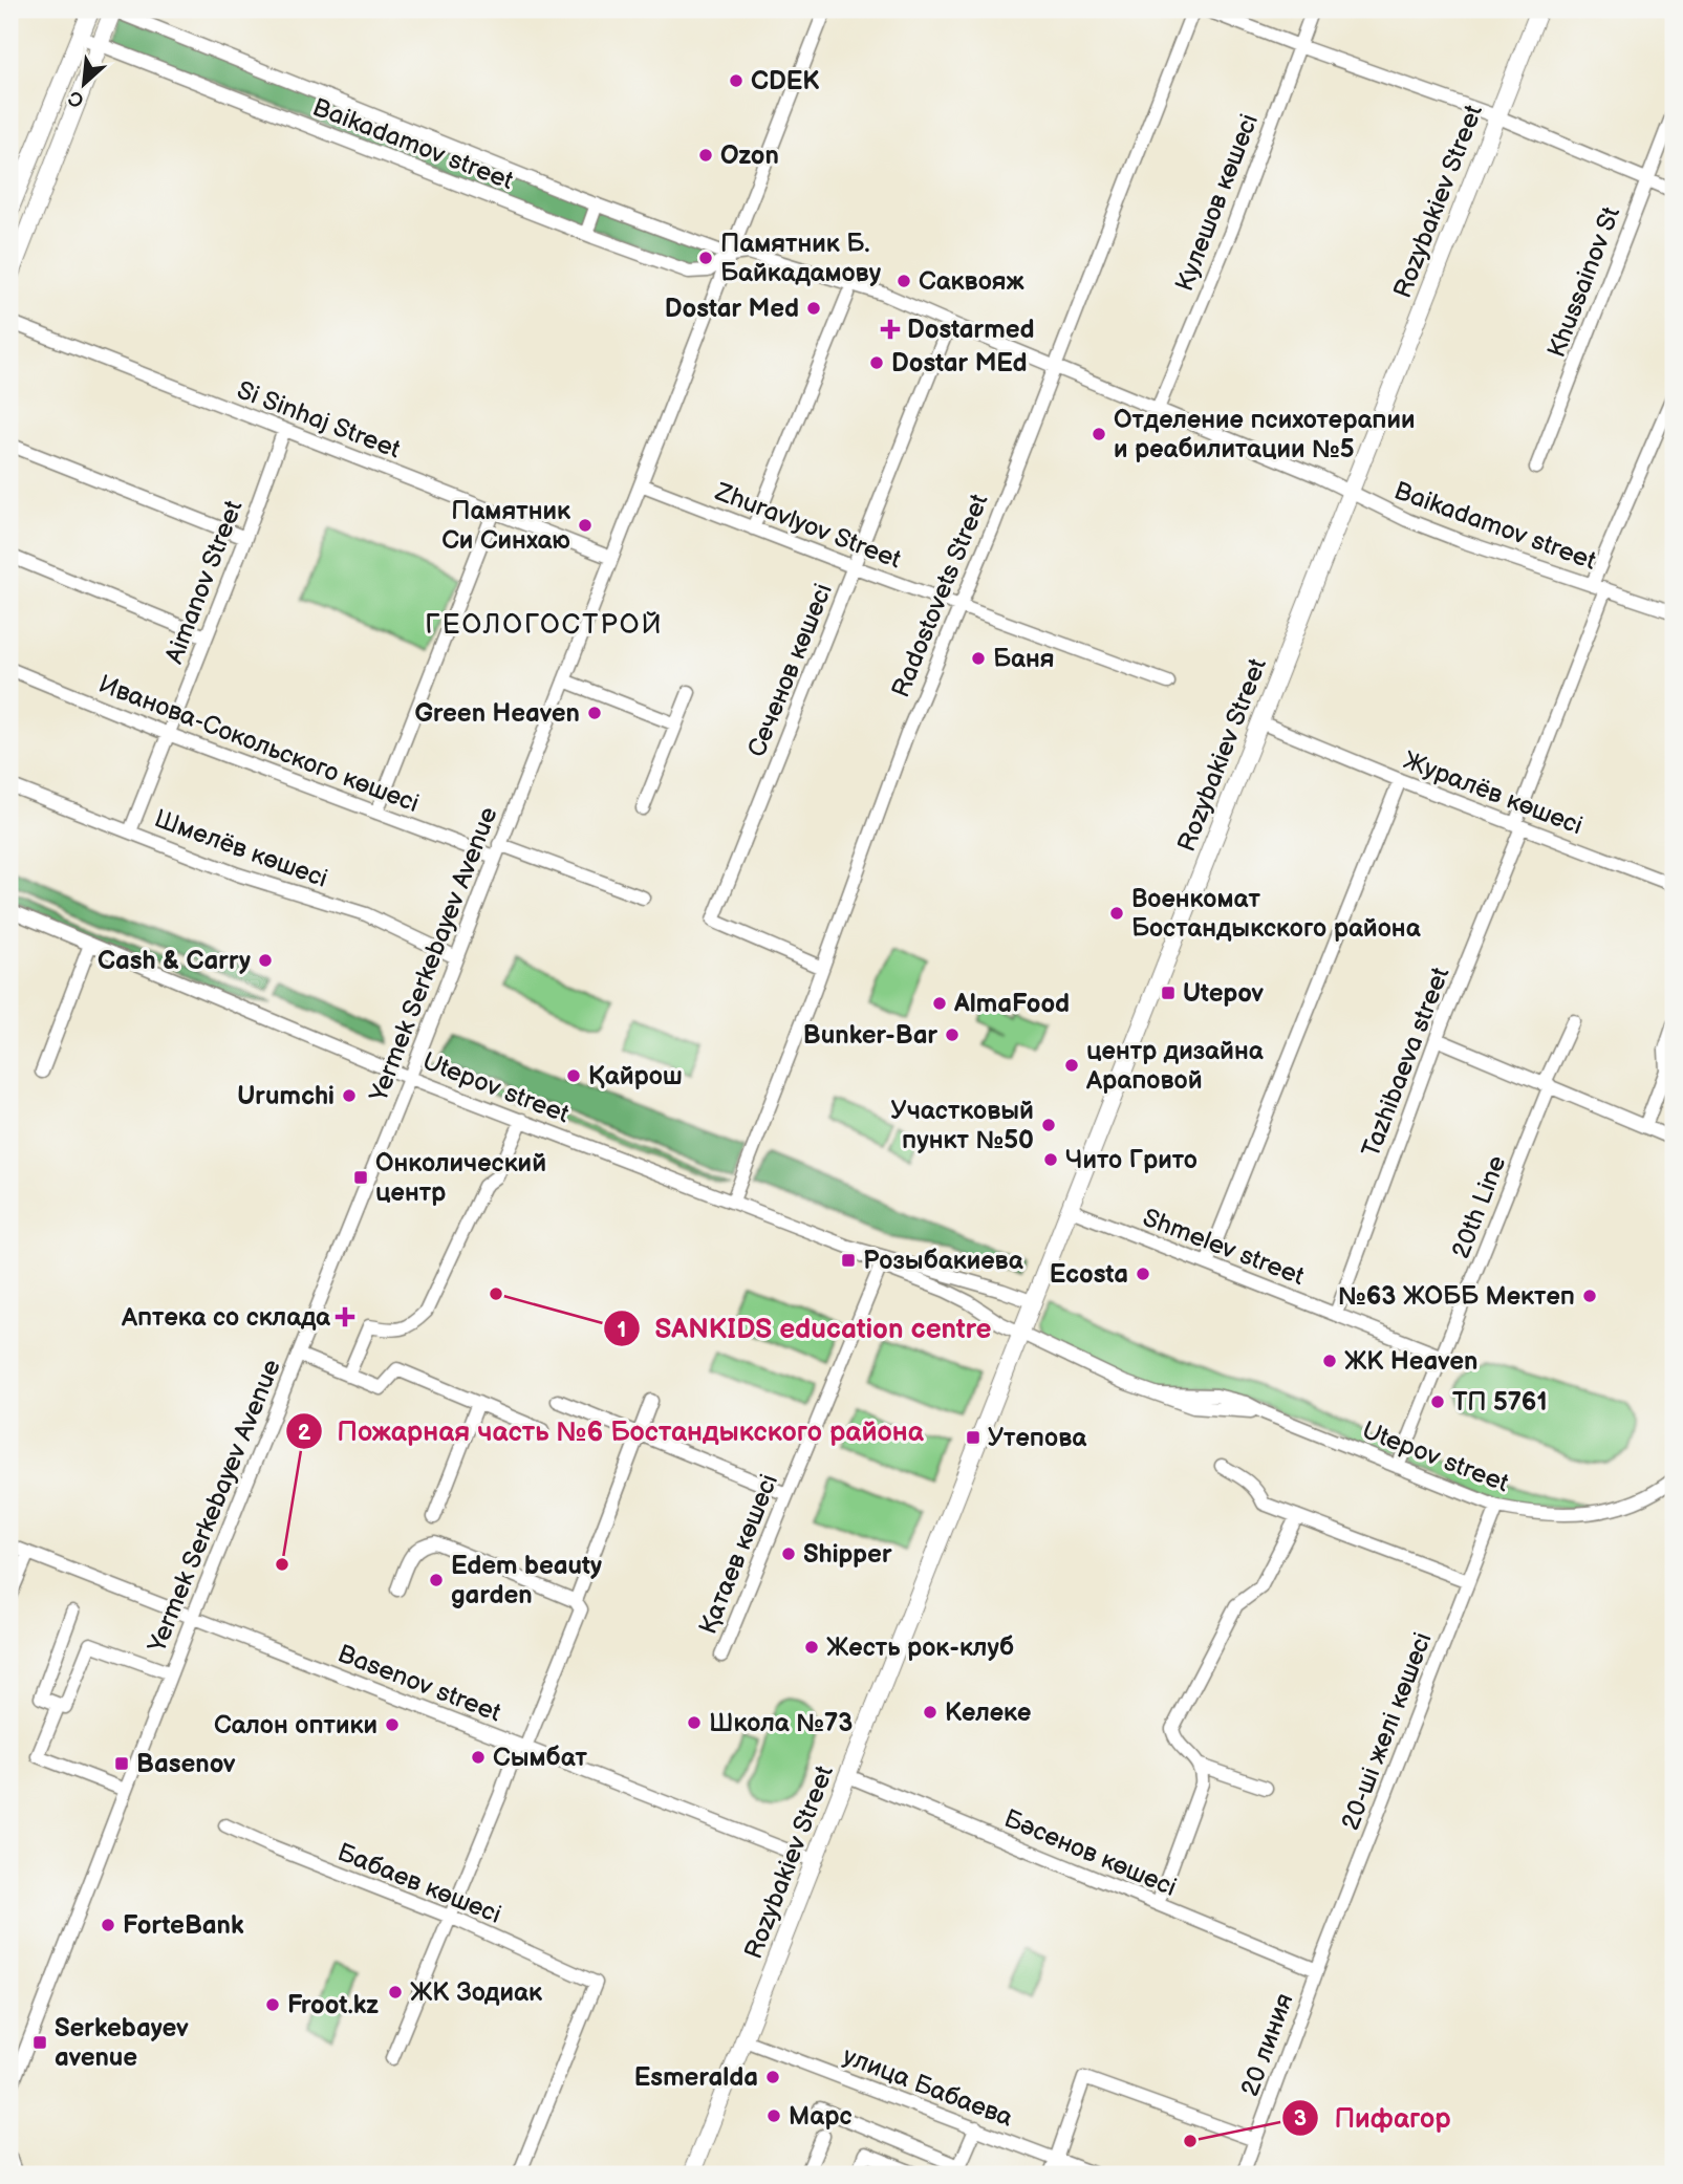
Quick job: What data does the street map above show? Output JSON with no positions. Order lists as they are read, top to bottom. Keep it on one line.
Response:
{"streets":{"main road":["Rozybakiev Street"],"street":["Baikadamov street","Кулешов көшесі","Khussainov St","Si Sinhaj Street","Zhuravlyov Street","Aimanov Street","Radostovets Street","Сеченов көшесі","Иванова-Сокольского көшесі","Журалёв көшесі","Шмелёв көшесі","Yermek Serkebayev Avenue","Tazhibaeva street","Utepov street","20th Line","Shmelev street","Қатаев көшесі","Basenov street","20-ші желі көшесі","Бәсенов көшесі","Бабаев көшесі","20 линия","улица Бабаева"]},"crossings":[["Baikadamov street","Rozybakiev Street"],["Baikadamov street","Кулешов көшесі"],["Baikadamov street","Radostovets Street"],["Baikadamov street","Сеченов көшесі"],["Baikadamov street","Yermek Serkebayev Avenue"],["Baikadamov street","Tazhibaeva street"],["Rozybakiev Street","Журалёв көшесі"],["Rozybakiev Street","Utepov street"],["Rozybakiev Street","Shmelev street"],["Rozybakiev Street","Basenov street"],["Rozybakiev Street","Бәсенов көшесі"],["Rozybakiev Street","улица Бабаева"],["Si Sinhaj Street","Aimanov Street"],["Si Sinhaj Street","Yermek Serkebayev Avenue"],["Zhuravlyov Street","Radostovets Street"],["Zhuravlyov Street","Сеченов көшесі"],["Zhuravlyov Street","Yermek Serkebayev Avenue"],["Aimanov Street","Иванова-Сокольского көшесі"],["Aimanov Street","Шмелёв көшесі"],["Radostovets Street","Сеченов көшесі"],["Radostovets Street","Utepov street"],["Иванова-Сокольского көшесі","Yermek Serkebayev Avenue"],["Журалёв көшесі","Tazhibaeva street"],["Шмелёв көшесі","Yermek Serkebayev Avenue"],["Yermek Serkebayev Avenue","Utepov street"],["Yermek Serkebayev Avenue","Basenov street"],["Tazhibaeva street","Shmelev street"],["Utepov street","20th Line"],["Utepov street","Қатаев көшесі"],["Utepov street","20-ші желі көшесі"],["20th Line","Shmelev street"],["20-ші желі көшесі","Бәсенов көшесі"],["20-ші желі көшесі","20 линия"],["Бәсенов көшесі","20 линия"]],"districts":["ГЕОЛОГОСТРОЙ"],"places":{"other":["CDEK","Ozon","Памятник Б. Байкадамову","Саквояж","Dostar Med","Dostar MEd","Отделение психотерапии и реабилитации №5","Памятник Си Синхаю","Баня","Green Heaven","Военкомат Бостандыкского района","Cash & Carry","AlmaFood","Bunker-Bar","центр дизайна Араповой","Қайрош","Urumchi","Участковый пункт №50","Чито Грито","Ecosta","SANKIDS education centre","№63 ЖОББ Мектеп","ЖК Heaven","ТП 5761","Shipper","Пожарная часть №6 Бостандыкского района","Edem beauty garden","Жесть рок-клуб","Келеке","Школа №73","Салон оптики","Сымбат","ForteBank","ЖК Зодиак","Froot.kz","Esmeralda","Марс","Пифагор"],"health":["Dostarmed","Аптека со склада"],"transit":["Utepov","Онколический центр","Розыбакиева","Утепова","Basenov","Serkebayev avenue"]},"north":"bottom left"}
